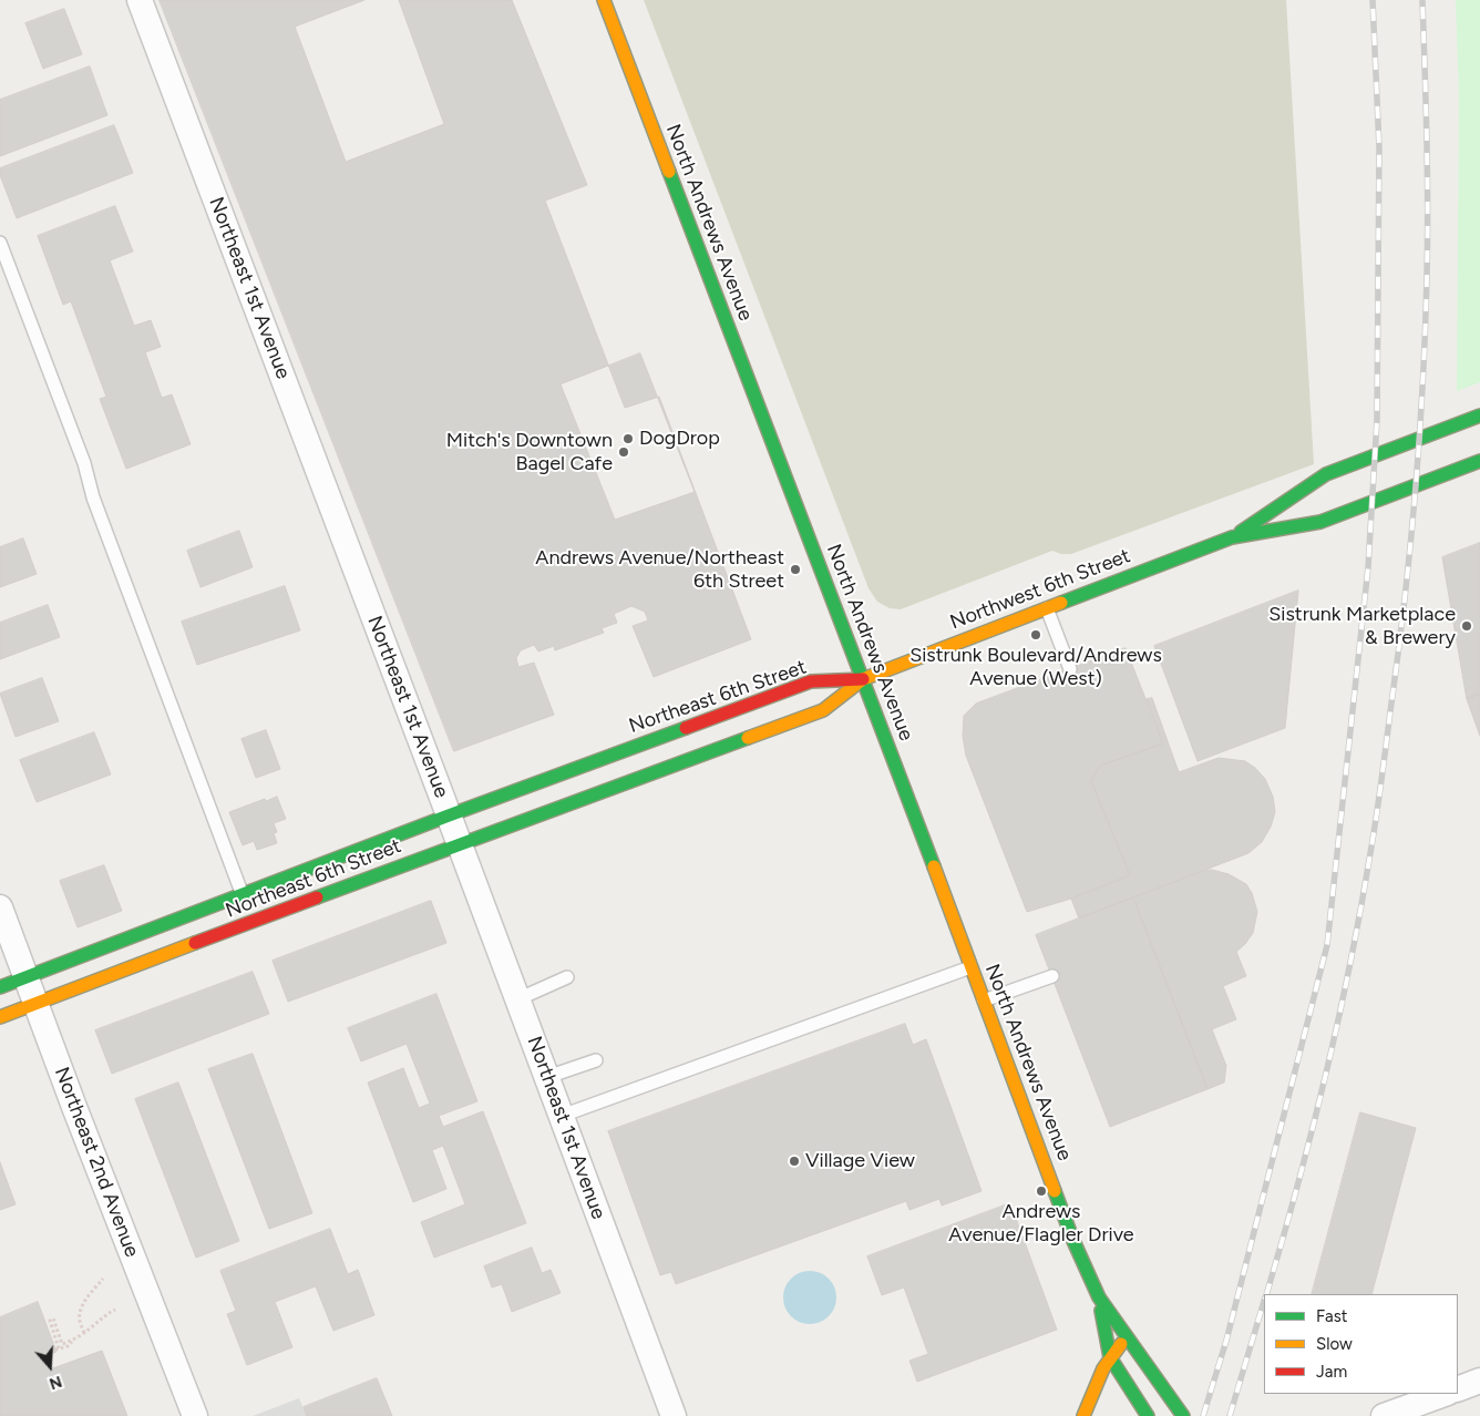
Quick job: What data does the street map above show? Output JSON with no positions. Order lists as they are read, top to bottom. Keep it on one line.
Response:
{"streets":{"street":["North Andrews Avenue","Northeast 1st Avenue","Northwest 6th Street","Northeast 6th Street","Northeast 2nd Avenue"]},"crossings":[["North Andrews Avenue","Northwest 6th Street"],["North Andrews Avenue","Northeast 6th Street"],["Northeast 1st Avenue","Northeast 6th Street"],["Northwest 6th Street","Northeast 6th Street"],["Northeast 6th Street","Northeast 2nd Avenue"]],"places":["DogDrop","Mitch's Downtown Bagel Cafe","Andrews Avenue/Northeast 6th Street","Sistrunk Marketplace & Brewery","Sistrunk Boulevard/Andrews Avenue (West)","Village View","Andrews Avenue/Flagler Drive"],"legend":["Fast","Slow","Jam"],"north":"bottom"}
